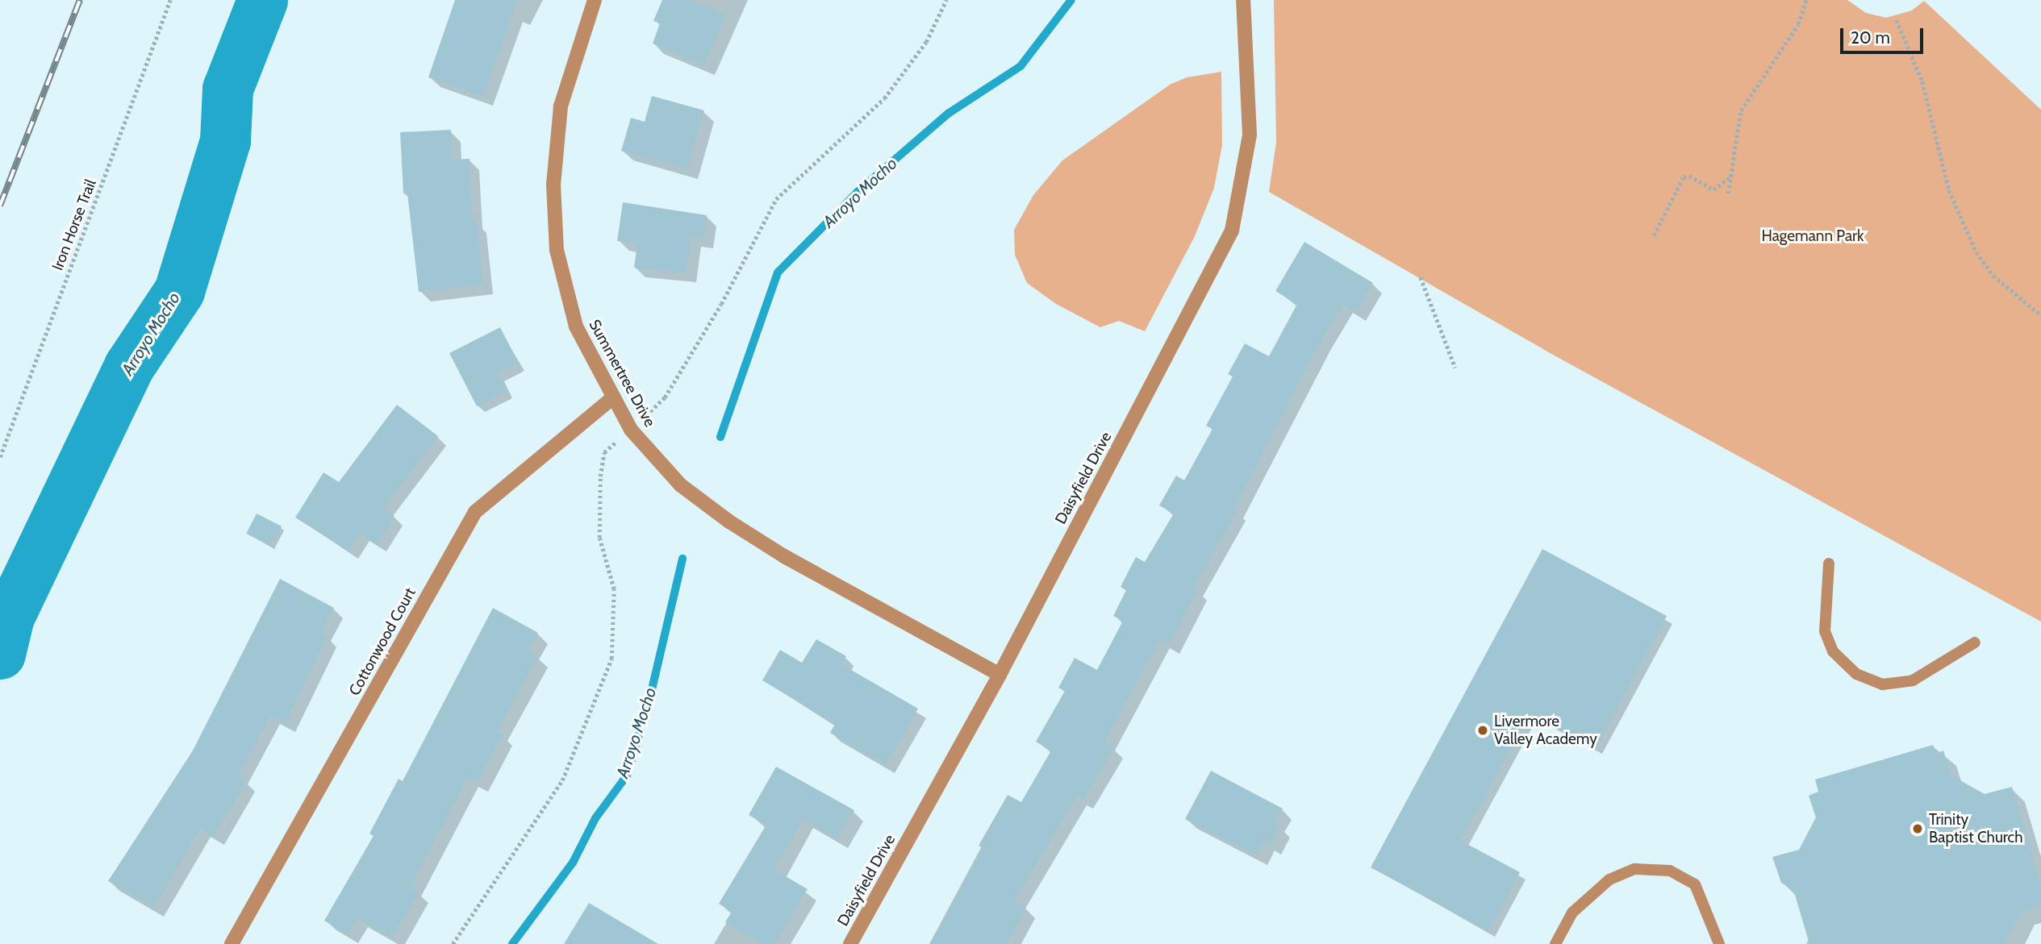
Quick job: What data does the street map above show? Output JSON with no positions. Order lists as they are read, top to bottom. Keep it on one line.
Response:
{"streets":{"street":["Summertree Drive","Daisyfield Drive","Cottonwood Court"],"path":["Iron Horse Trail"]},"crossings":[["Summertree Drive","Daisyfield Drive"],["Summertree Drive","Cottonwood Court"]],"water":["Arroyo Mocho"],"parks":["Hagemann Park"],"places":["Livermore Valley Academy","Trinity Baptist Church"],"scale_bar":"20 m"}
